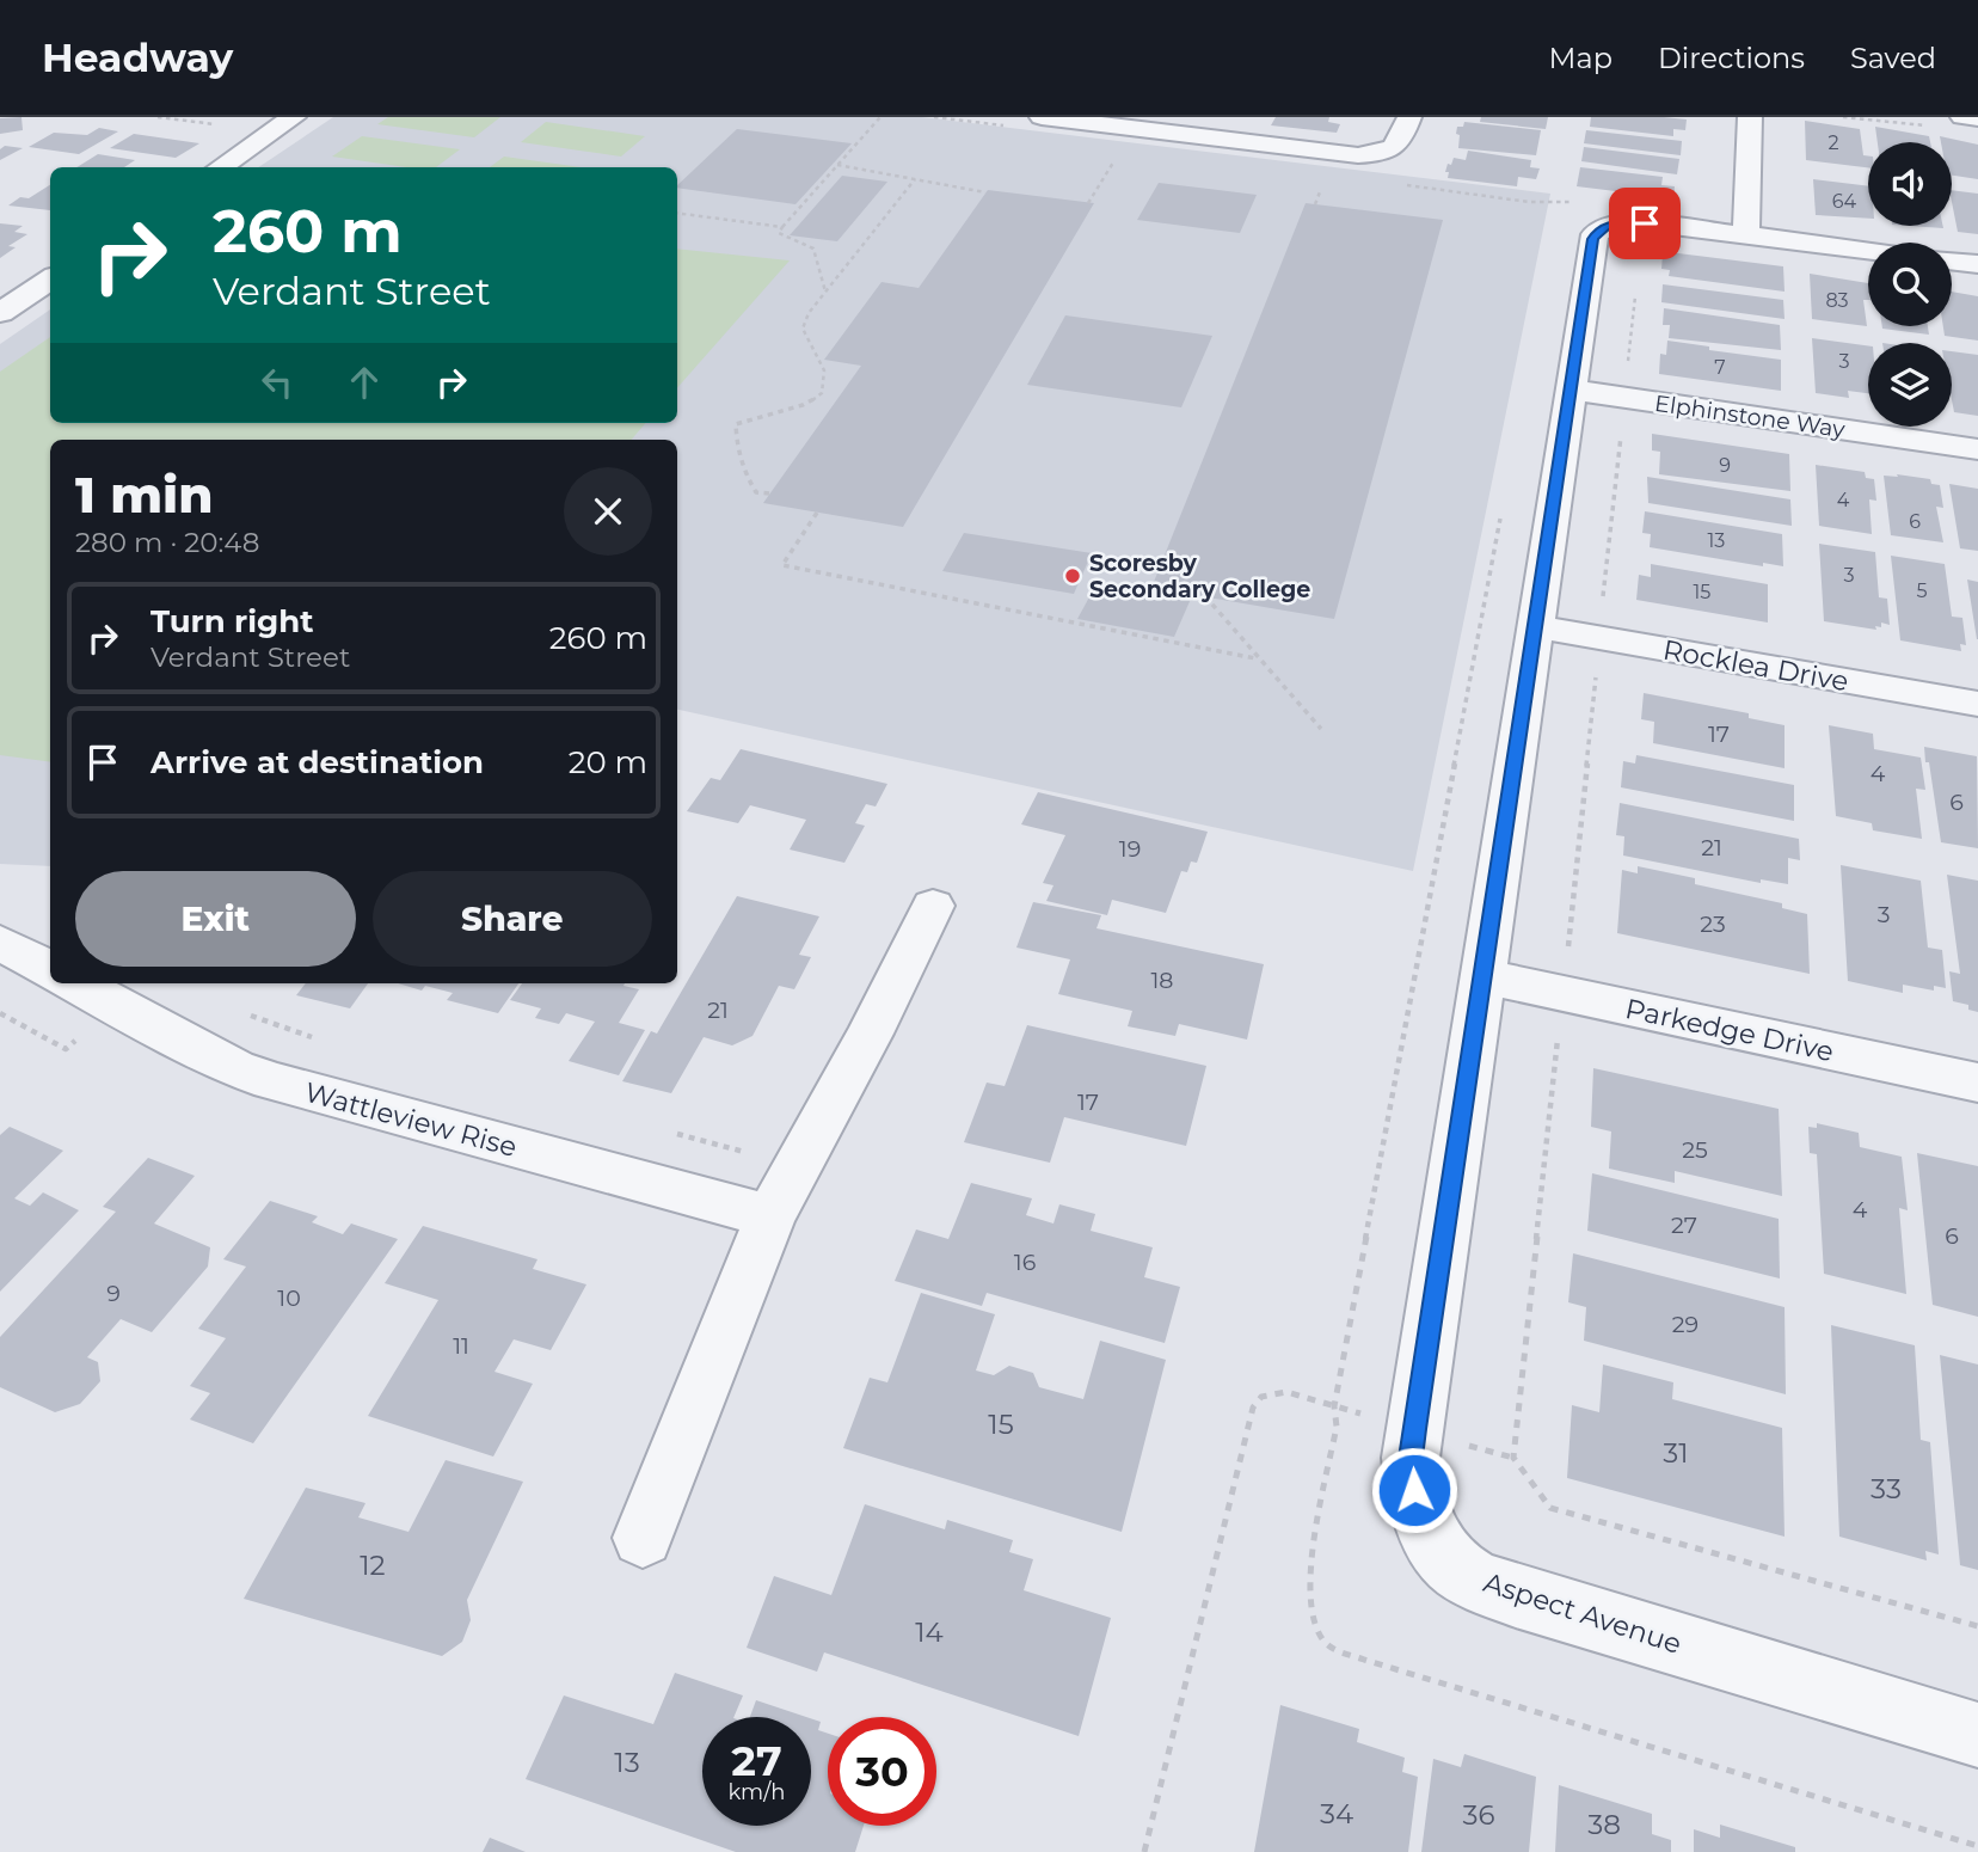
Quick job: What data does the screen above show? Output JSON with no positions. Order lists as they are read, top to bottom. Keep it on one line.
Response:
{"streets":{"street":["Elphinstone Way","Rocklea Drive","Parkedge Drive","Wattleview Rise","Aspect Avenue"]},"crossings":[["Elphinstone Way","Aspect Avenue"],["Rocklea Drive","Aspect Avenue"],["Parkedge Drive","Aspect Avenue"]],"places":["Scoresby Secondary College"],"house_numbers":["2","64","83","3","7","9","4","6","13","3","5","15","17","4","6","21","19","3","23","18","21","17","25","4","27","6","16","9","10","29","11","15","31","33","12","14","13","34","36","38"],"page":{"header":"Headway","nav":["Map","Directions","Saved"],"turn":["260 m","Verdant Street"],"heading":["1 min","280 m · 20:48"],"list":[{"name":"Turn right","note":"Verdant Street","value":"260 m"},{"name":"Arrive at destination","value":"20 m"}],"buttons":["Exit","Share"],"speed":"27 km/h","limit":"30"}}
